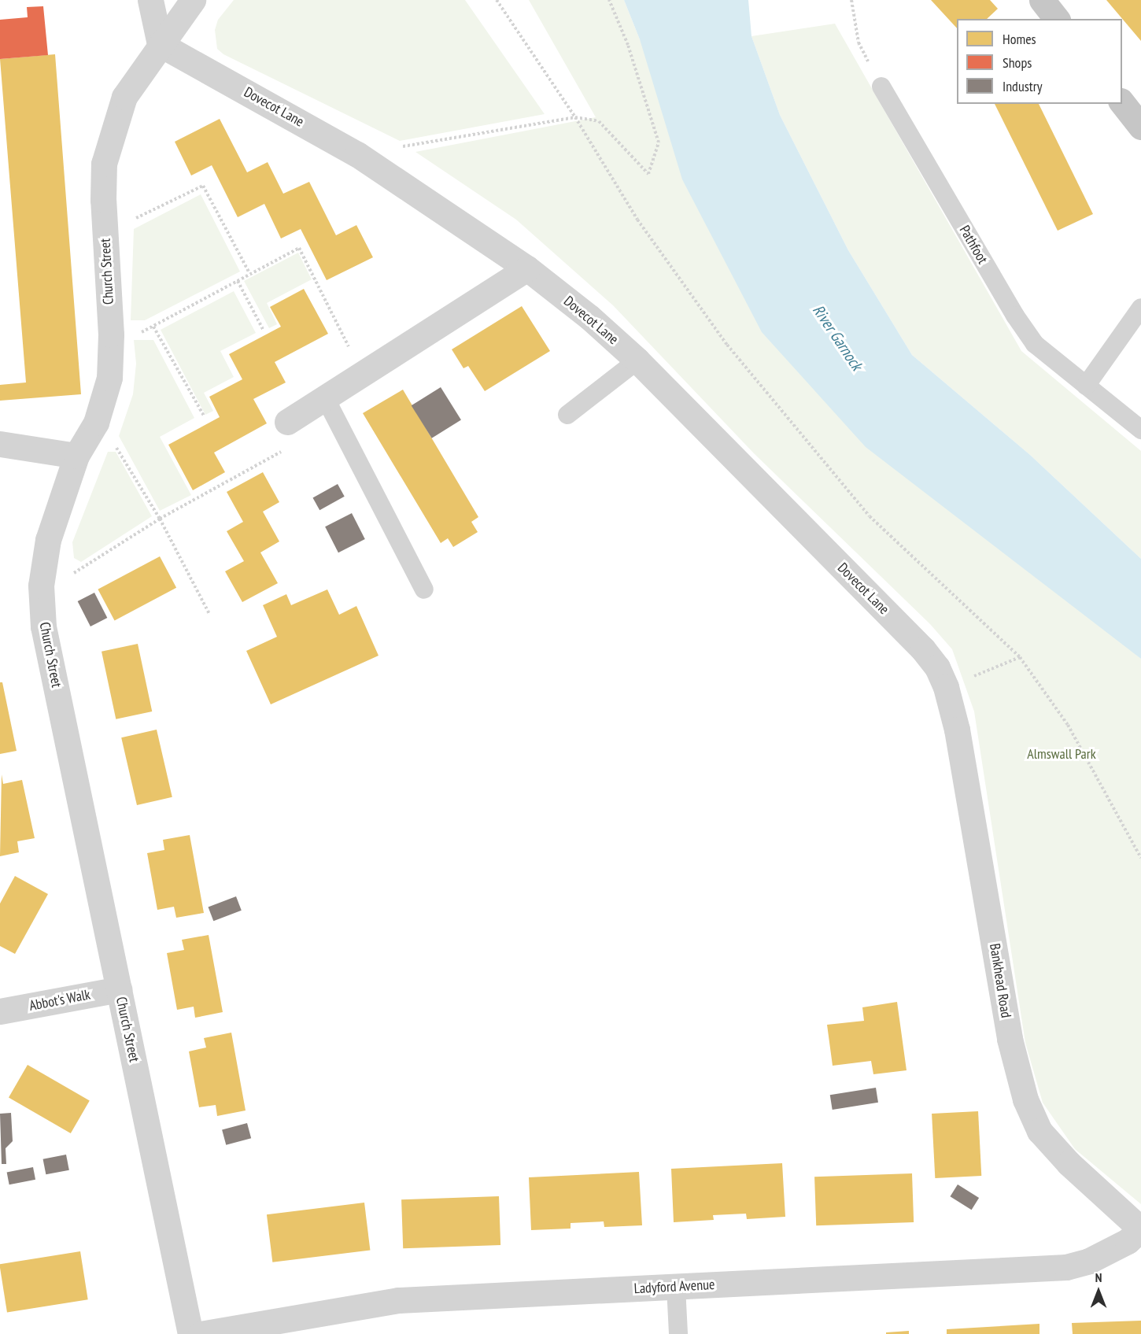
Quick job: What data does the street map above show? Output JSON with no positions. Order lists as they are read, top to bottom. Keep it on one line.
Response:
{"streets":{"street":["Dovecot Lane","Church Street","Bankhead Road","Abbot's Walk","Ladyford Avenue"],"lane":["Pathfoot"]},"crossings":[["Dovecot Lane","Church Street"],["Dovecot Lane","Bankhead Road"],["Church Street","Abbot's Walk"],["Bankhead Road","Ladyford Avenue"]],"water":["River Garnock"],"parks":["Almswall Park"],"legend":["Homes","Shops","Industry"],"north":"top"}
